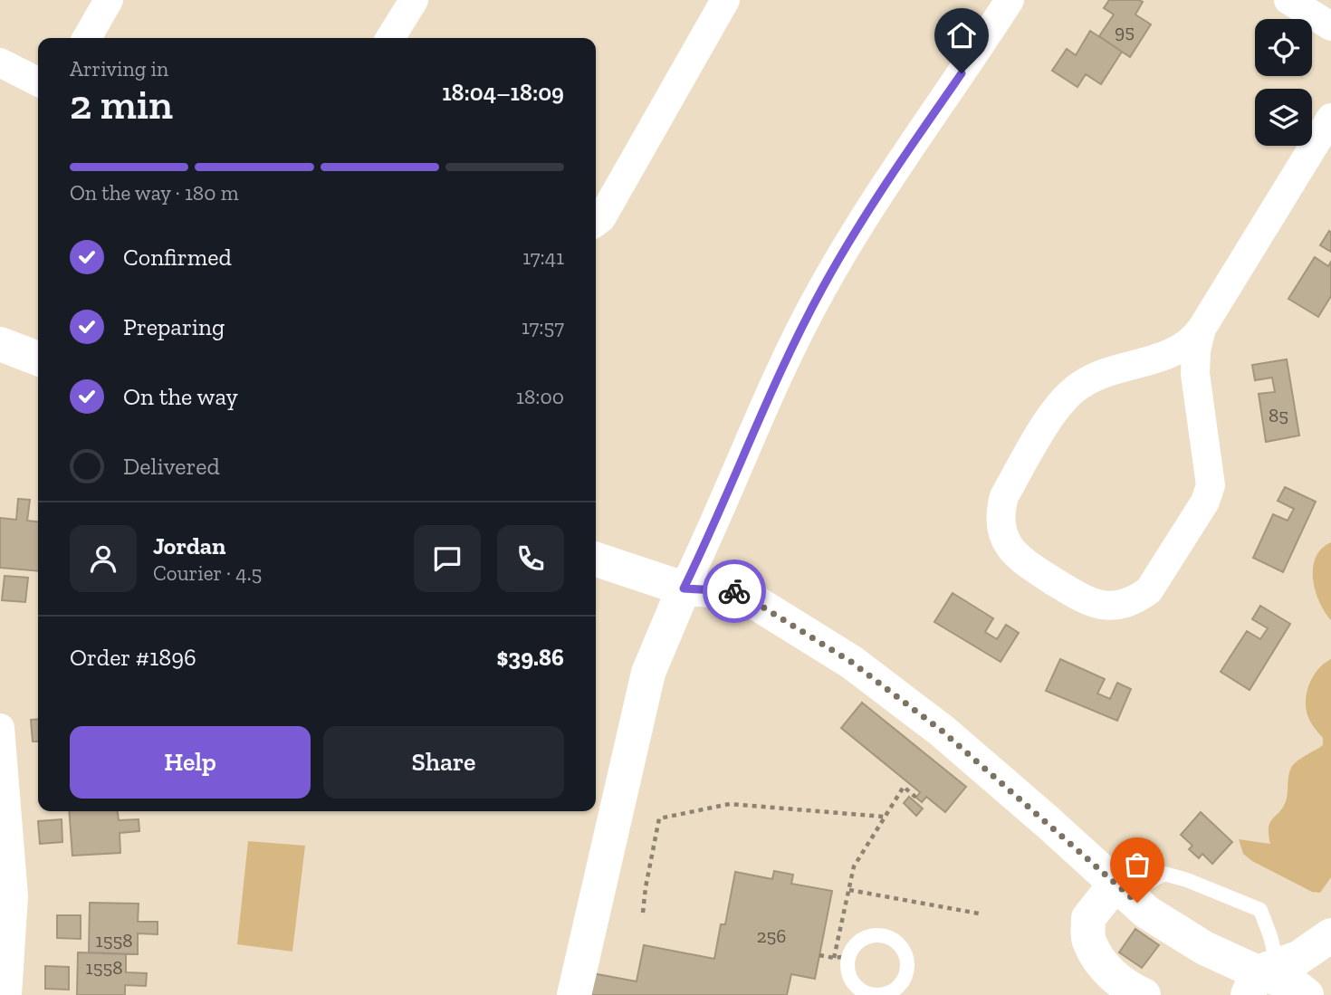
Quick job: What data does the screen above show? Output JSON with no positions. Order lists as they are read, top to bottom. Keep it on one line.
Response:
{"house_numbers":["95","85","256","1558","1558"],"page":{"heading":["2 min","Arriving in","18:04–18:09"],"panel":["Jordan","Courier · 4.5","Order #1896","$39.86"],"bar":"On the way · 180 m","list":[["Confirmed","17:41"],["Preparing","17:57"],["On the way","18:00"],"Delivered"],"buttons":["Help","Share"]}}
